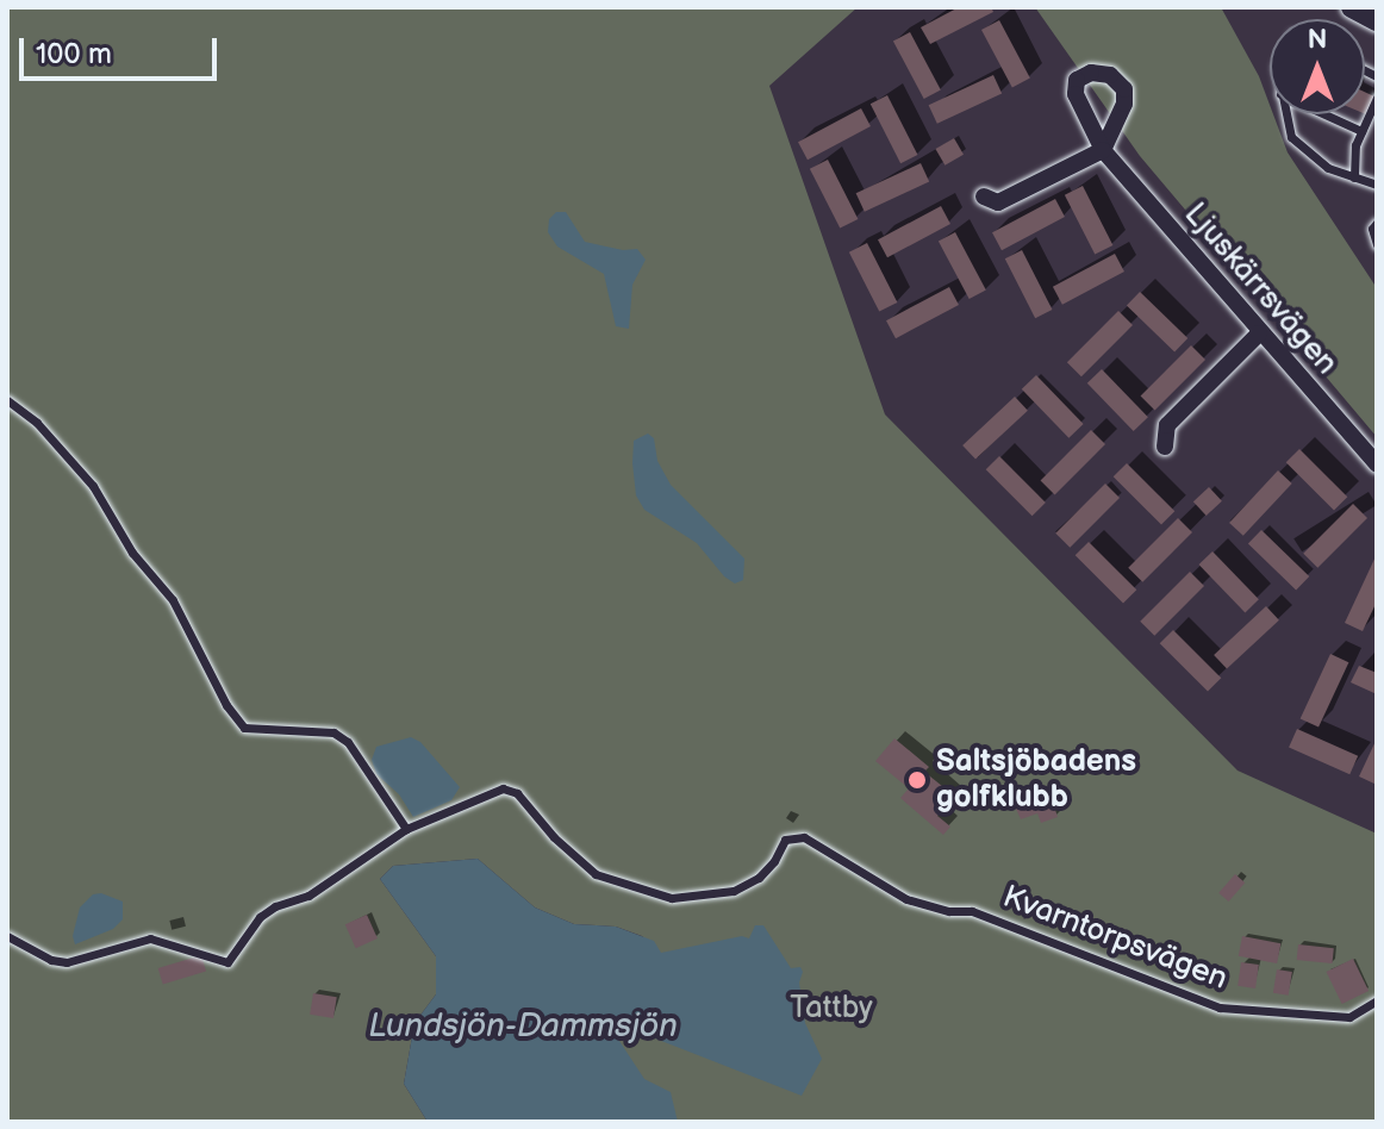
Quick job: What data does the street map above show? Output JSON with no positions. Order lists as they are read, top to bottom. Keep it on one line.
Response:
{"streets":{"street":["Ljuskärrsvägen"],"lane":["Kvarntorpsvägen"]},"water":["Lundsjön-Dammsjön"],"parks":["Tattby"],"places":["Saltsjöbadens golfklubb"],"scale_bar":"100 m","north":"top"}
